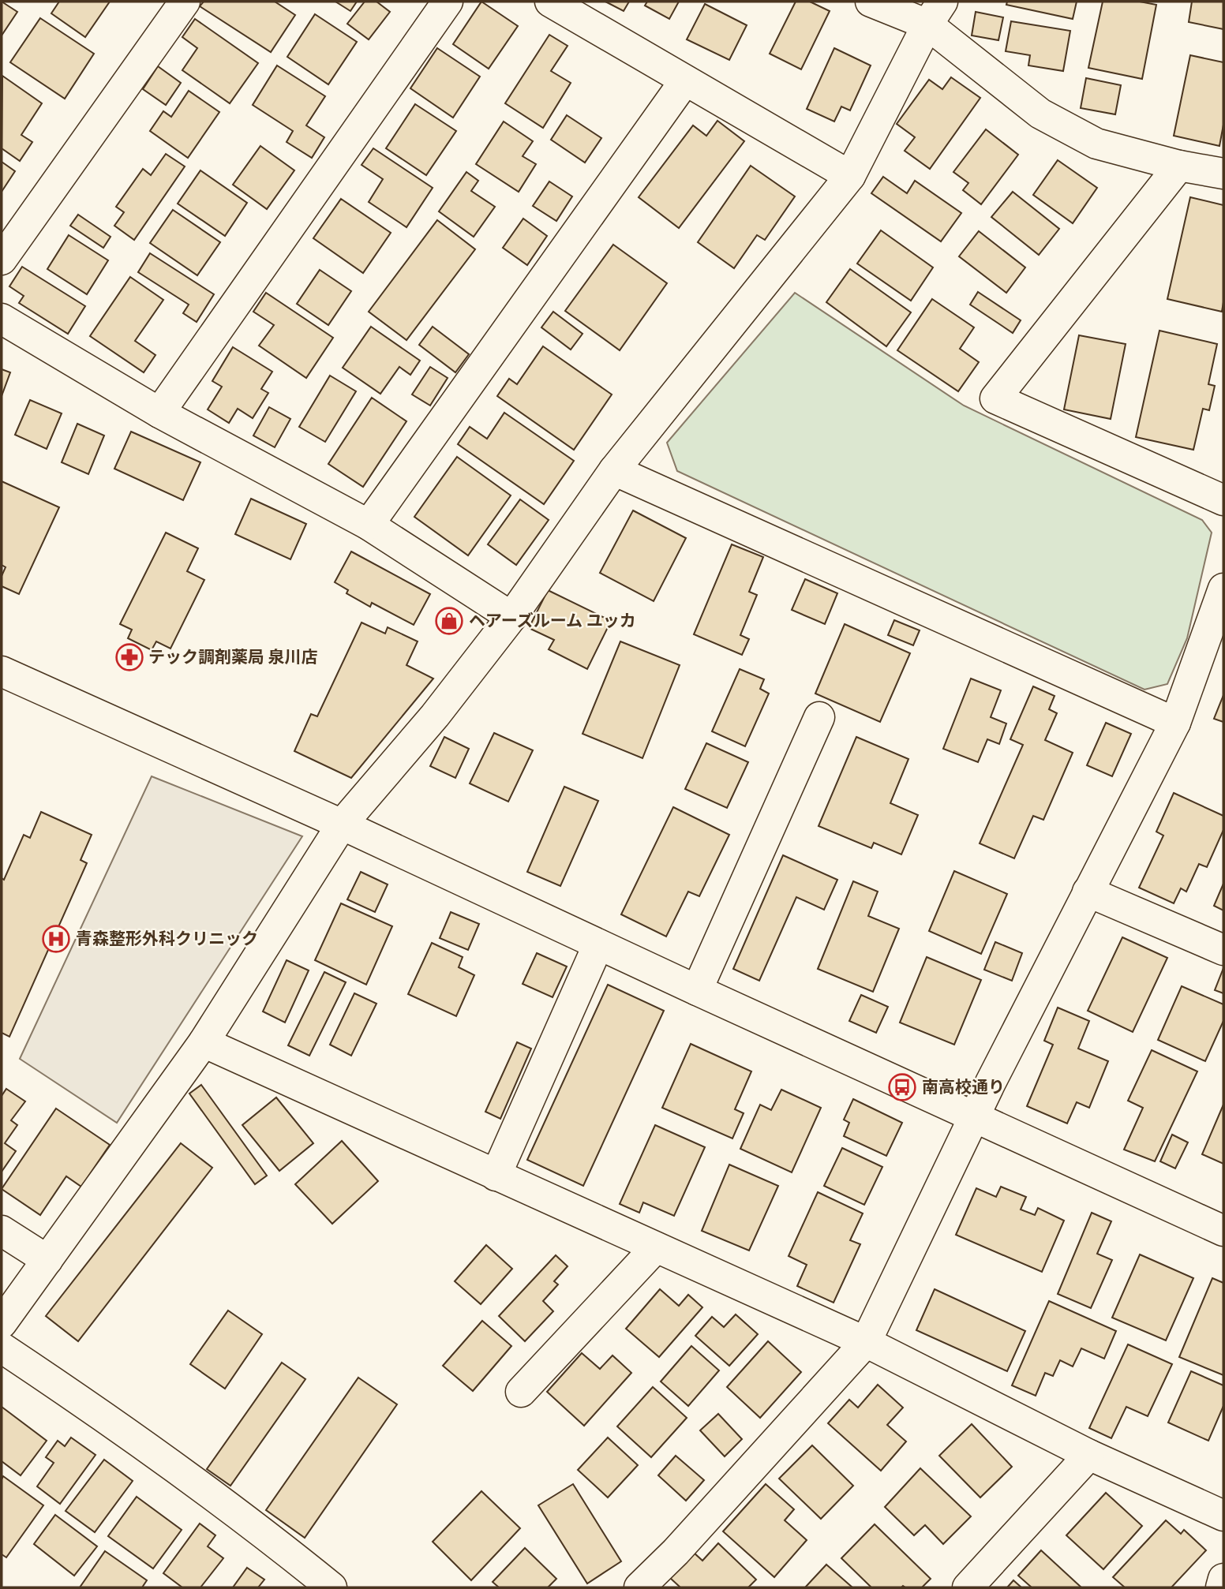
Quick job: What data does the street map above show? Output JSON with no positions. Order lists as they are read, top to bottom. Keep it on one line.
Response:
{"places":{"shop":["ヘアーズルーム ユッカ"],"pharmacy":["テック調剤薬局 泉川店"],"hospital":["青森整形外科クリニック"],"bus stop":["南高校通り"]}}
